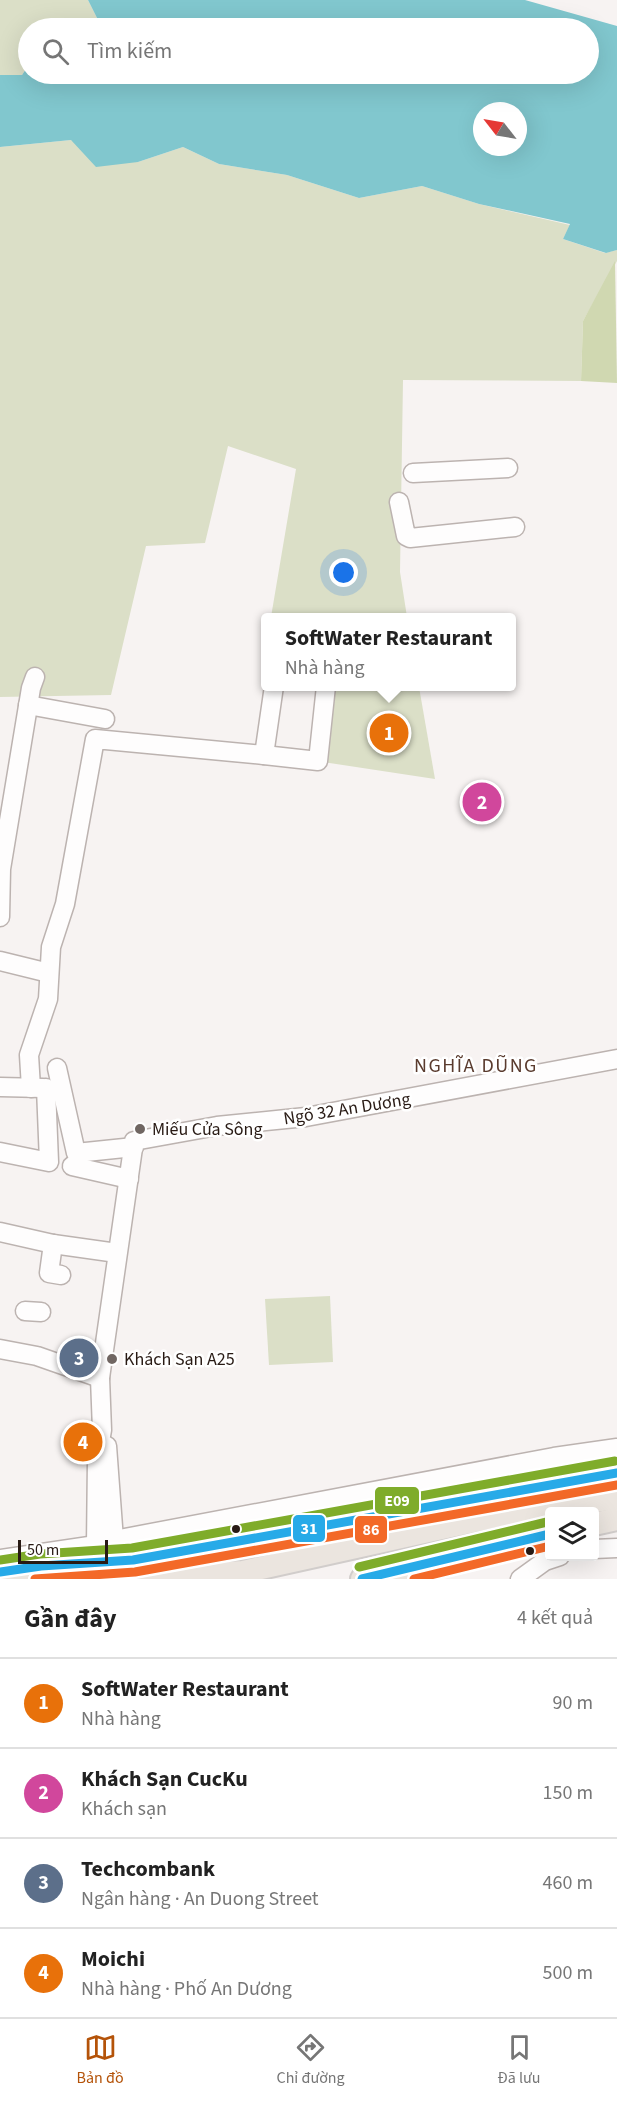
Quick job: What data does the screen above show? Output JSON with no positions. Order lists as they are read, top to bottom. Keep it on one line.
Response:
{"streets":{"street":["Ngõ 32 An Dương"]},"districts":["NGHĨA DŨNG"],"places":["Miếu Cửa Sông","Khách Sạn A25"],"lines":["transit line E09","transit line 31","transit line 86"],"scale_bar":"50 m","north":"top left","page":{"search":"Tìm kiếm","popup":["SoftWater Restaurant","Nhà hàng"],"pins":["1","2","3","4"],"scale":"50 m","heading":["Gần đây","4 kết quả"],"list":[{"mark":"1","name":"SoftWater Restaurant","note":"Nhà hàng","value":"90 m"},{"mark":"2","name":"Khách Sạn CucKu","note":"Khách sạn","value":"150 m"},{"mark":"3","name":"Techcombank","note":"Ngân hàng · An Duong Street","value":"460 m"},{"mark":"4","name":"Moichi","note":"Nhà hàng · Phố An Dương","value":"500 m"}],"nav":["Bản đồ","Chỉ đường","Đã lưu"]}}
